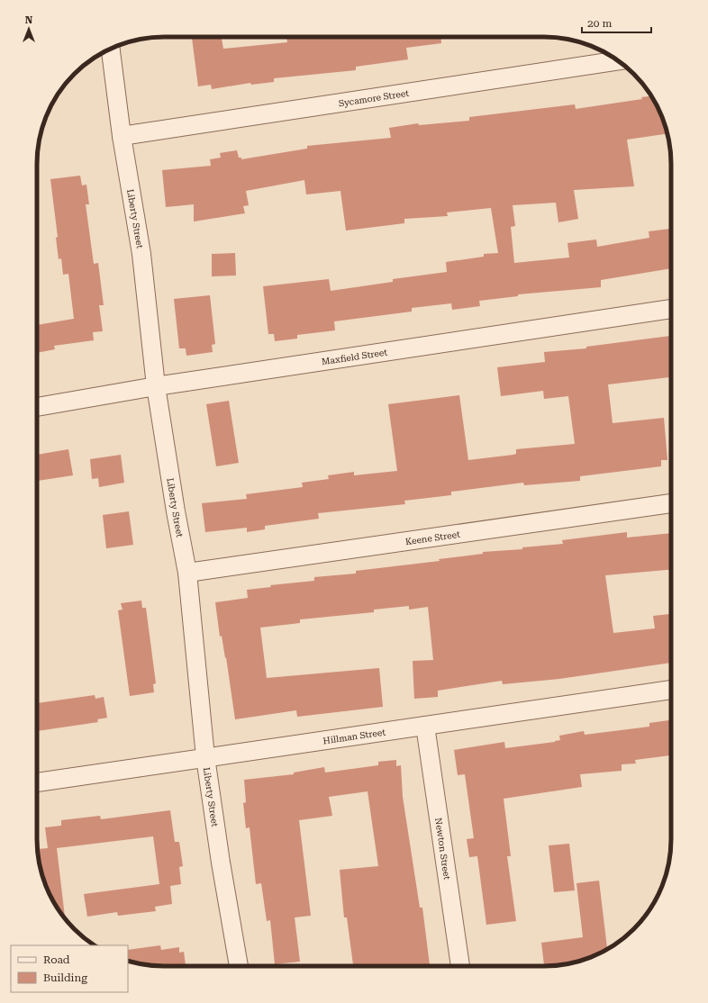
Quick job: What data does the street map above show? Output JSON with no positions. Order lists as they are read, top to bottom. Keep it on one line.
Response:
{"streets":{"street":["Sycamore Street","Liberty Street","Maxfield Street","Keene Street","Hillman Street","Newton Street"]},"crossings":[["Sycamore Street","Liberty Street"],["Liberty Street","Maxfield Street"],["Liberty Street","Keene Street"],["Liberty Street","Hillman Street"],["Hillman Street","Newton Street"]],"legend":["Road","Building"],"scale_bar":"20 m","north":"top"}
